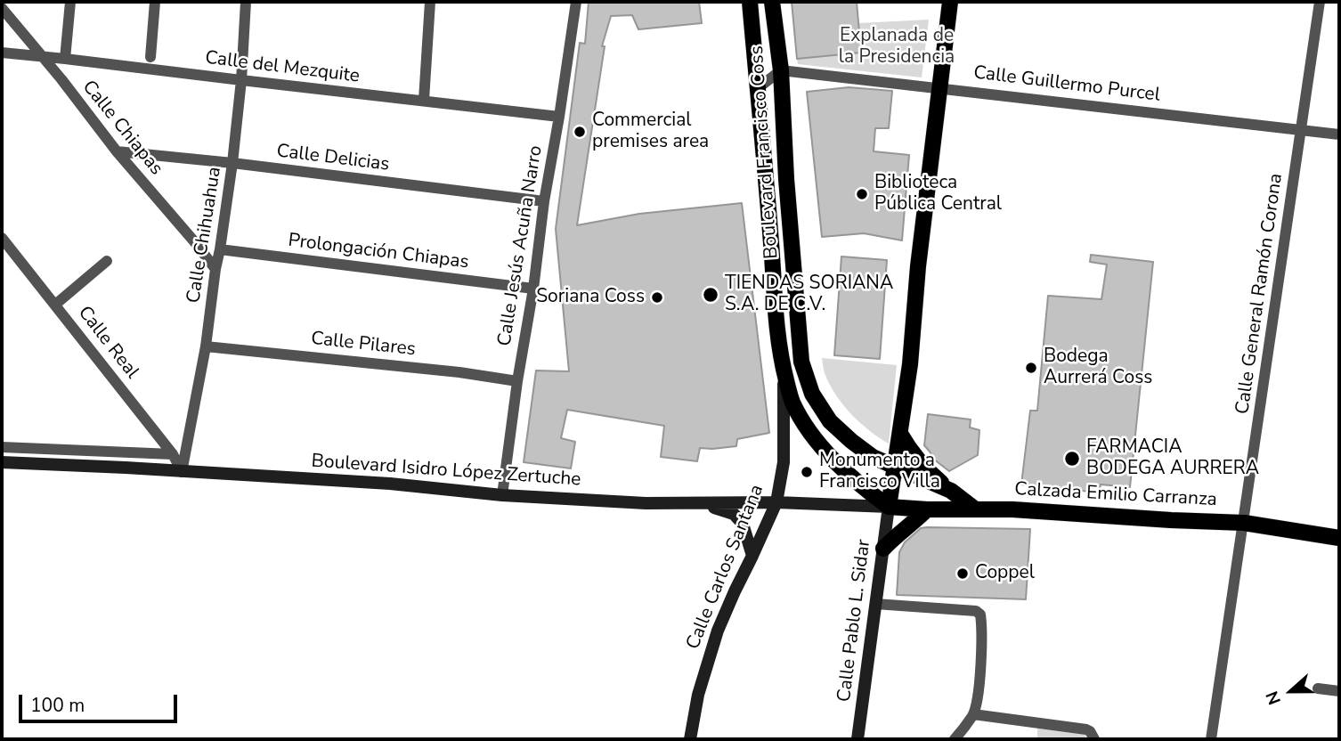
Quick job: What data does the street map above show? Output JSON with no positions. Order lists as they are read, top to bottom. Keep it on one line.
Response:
{"streets":{"main road":["Boulevard Francisco Coss","Boulevard Isidro López Zertuche","Calzada Emilio Carranza","Calle Carlos Santana","Calle Pablo L. Sidar"],"street":["Calle del Mezquite","Calle Guillermo Purcel","Calle Chiapas","Calle Delicias","Calle Chihuahua","Calle Jesús Acuña Narro","Prolongación Chiapas","Calle General Ramón Corona","Calle Real","Calle Pilares"]},"crossings":[["Calle del Mezquite","Calle Chiapas"],["Calle del Mezquite","Calle Chihuahua"],["Calle del Mezquite","Calle Jesús Acuña Narro"],["Calle Guillermo Purcel","Boulevard Francisco Coss"],["Calle Guillermo Purcel","Calle General Ramón Corona"],["Calle Chiapas","Calle Delicias"],["Calle Chiapas","Calle Chihuahua"],["Boulevard Francisco Coss","Boulevard Isidro López Zertuche"],["Boulevard Francisco Coss","Calzada Emilio Carranza"],["Boulevard Francisco Coss","Calle Carlos Santana"],["Boulevard Francisco Coss","Calle Pablo L. Sidar"],["Calle Delicias","Calle Chihuahua"],["Calle Delicias","Calle Jesús Acuña Narro"],["Calle Chihuahua","Prolongación Chiapas"],["Calle Chihuahua","Calle Real"],["Calle Chihuahua","Calle Pilares"],["Calle Chihuahua","Boulevard Isidro López Zertuche"],["Calle Jesús Acuña Narro","Prolongación Chiapas"],["Calle Jesús Acuña Narro","Calle Pilares"],["Calle Jesús Acuña Narro","Boulevard Isidro López Zertuche"],["Calle General Ramón Corona","Calzada Emilio Carranza"],["Calle Real","Boulevard Isidro López Zertuche"],["Boulevard Isidro López Zertuche","Calzada Emilio Carranza"],["Boulevard Isidro López Zertuche","Calle Carlos Santana"],["Boulevard Isidro López Zertuche","Calle Pablo L. Sidar"],["Calzada Emilio Carranza","Calle Pablo L. Sidar"]],"parks":["Explanada de la Presidencia"],"places":["Commercial premises area","Biblioteca Pública Central","TIENDAS SORIANA S.A. DE C.V.","Soriana Coss","Bodega Aurrerá Coss","FARMACIA BODEGA AURRERA","Monumento a Francisco Villa","Coppel"],"scale_bar":"100 m","north":"left"}
